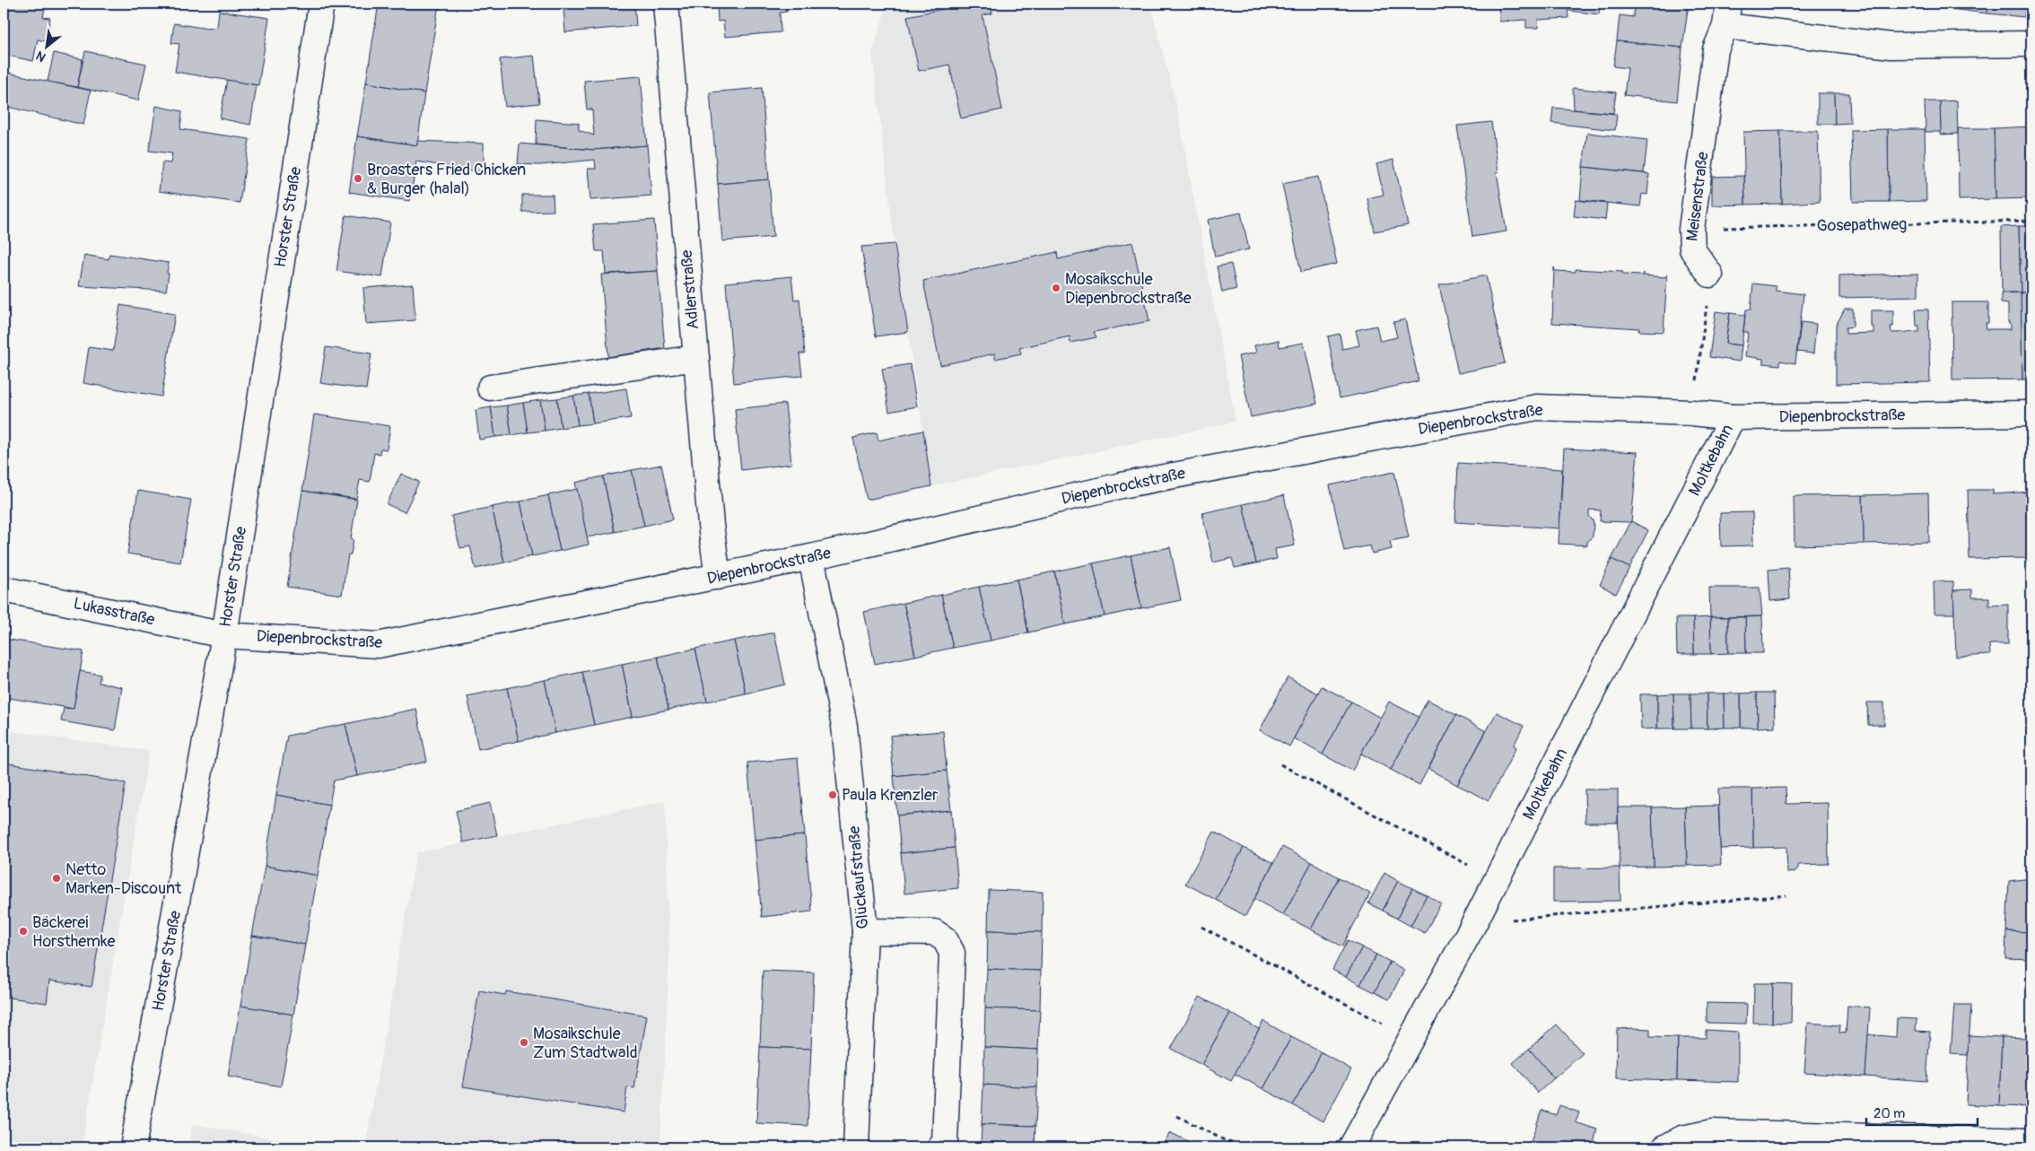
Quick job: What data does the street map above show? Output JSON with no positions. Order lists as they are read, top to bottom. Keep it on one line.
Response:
{"streets":{"street":["Meisenstraße","Horster Straße","Adlerstraße","Diepenbrockstraße","Moltkebahn","Lukasstraße","Glückaufstraße"],"path":["Gosepathweg"]},"crossings":[["Meisenstraße","Gosepathweg"],["Horster Straße","Diepenbrockstraße"],["Horster Straße","Lukasstraße"],["Adlerstraße","Diepenbrockstraße"],["Diepenbrockstraße","Moltkebahn"],["Diepenbrockstraße","Lukasstraße"],["Diepenbrockstraße","Glückaufstraße"]],"places":["Broasters Fried Chicken & Burger (halal)","Mosaikschule Diepenbrockstraße","Paula Krenzler","Netto Marken-Discount","Bäckerei Horsthemke","Mosaikschule Zum Stadtwald"],"scale_bar":"20 m","north":"bottom left"}
